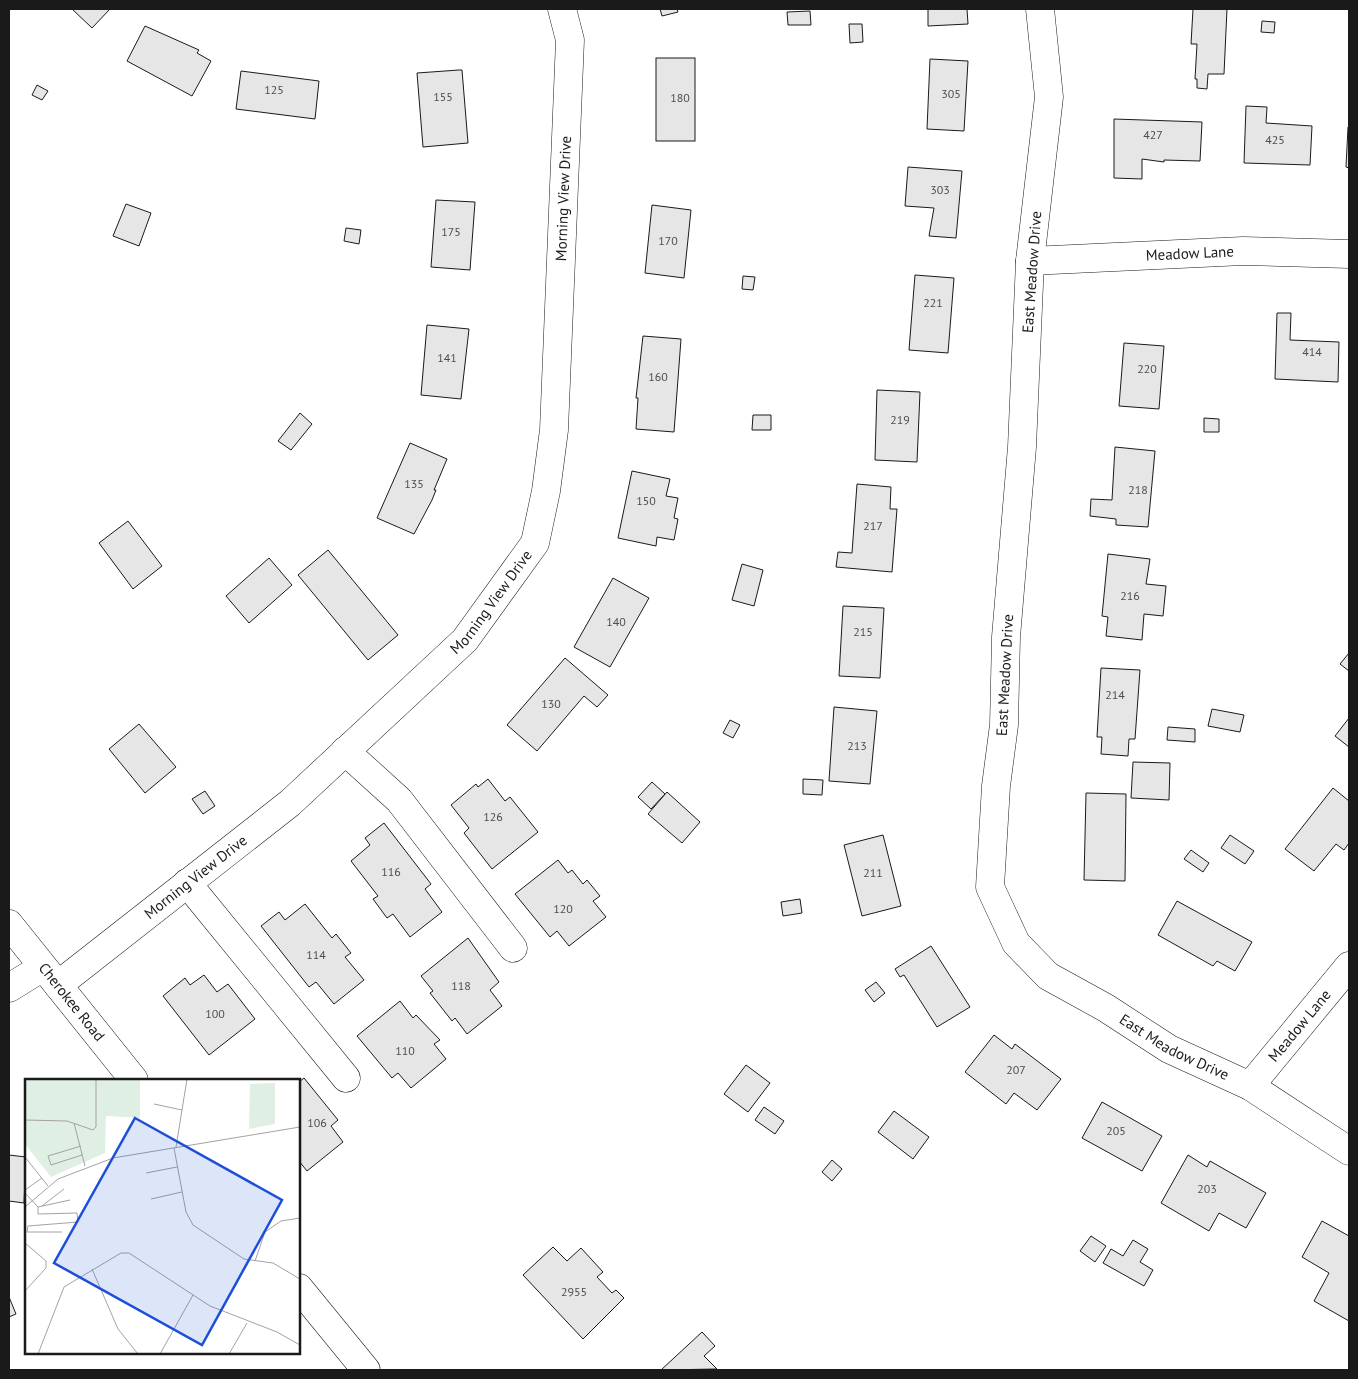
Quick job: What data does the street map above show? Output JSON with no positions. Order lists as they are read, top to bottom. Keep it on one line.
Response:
{"streets":{"street":["Morning View Drive","Meadow Lane","East Meadow Drive","Cherokee Road"]},"crossings":[["Morning View Drive","Cherokee Road"],["Meadow Lane","East Meadow Drive"]],"house_numbers":["125","305","155","180","427","425","303","175","170","221","414","141","220","160","219","135","218","150","217","216","140","215","214","130","213","126","116","211","120","114","118","100","110","207","106","205","203","2955"]}
